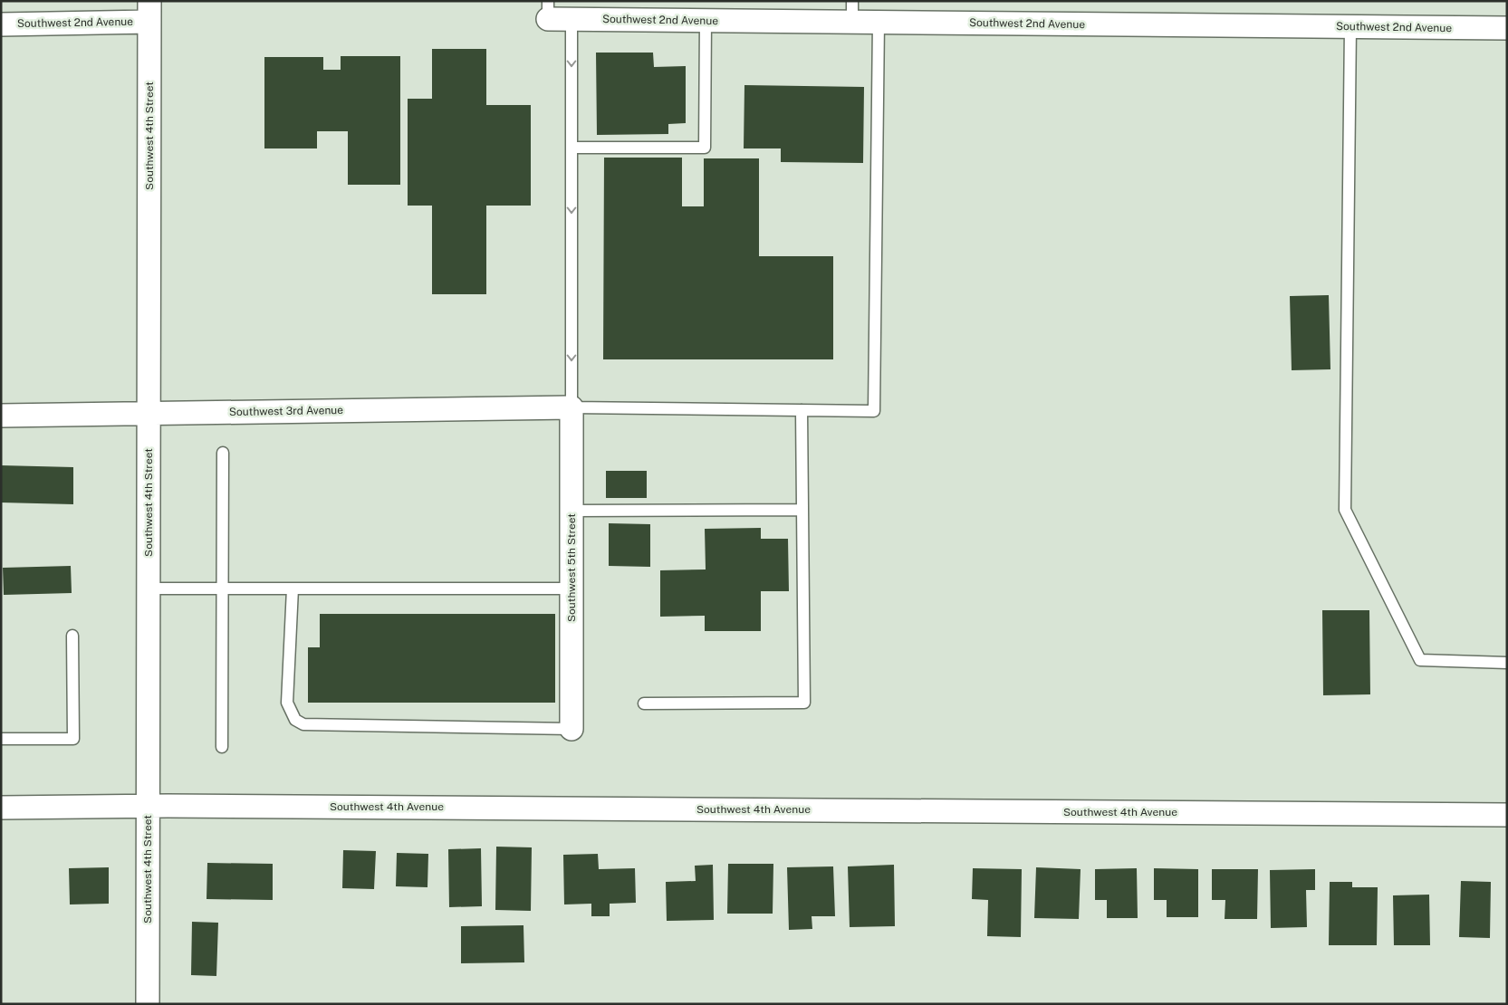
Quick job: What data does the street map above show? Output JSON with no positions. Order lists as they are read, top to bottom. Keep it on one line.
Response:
{"streets":{"street":["Southwest 2nd Avenue","Southwest 4th Street","Southwest 3rd Avenue","Southwest 5th Street","Southwest 4th Avenue"]},"crossings":[["Southwest 2nd Avenue","Southwest 4th Street"],["Southwest 4th Street","Southwest 3rd Avenue"],["Southwest 4th Street","Southwest 4th Avenue"],["Southwest 3rd Avenue","Southwest 5th Street"]]}
